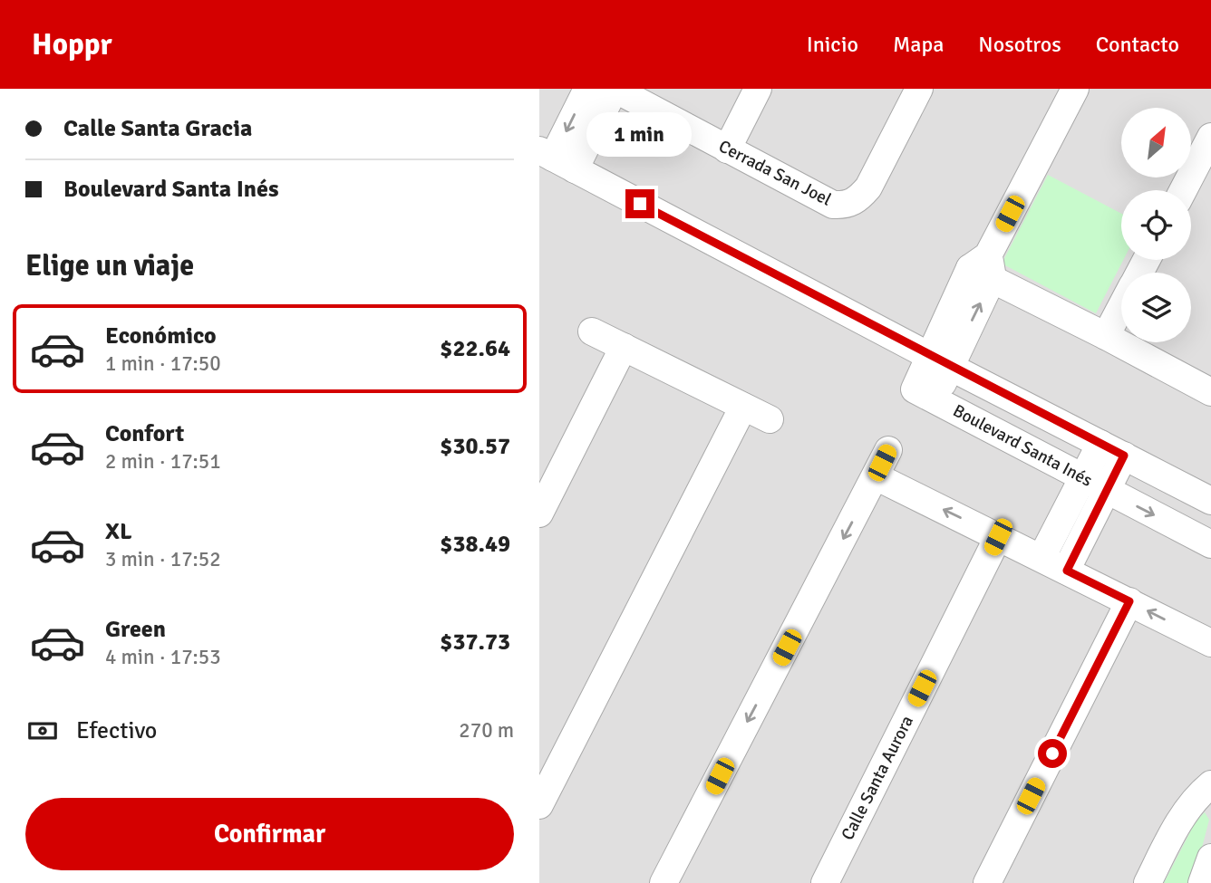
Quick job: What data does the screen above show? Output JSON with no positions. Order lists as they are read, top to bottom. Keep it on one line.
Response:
{"streets":{"street":["Cerrada San Joel","Boulevard Santa Inés","Calle Santa Aurora"]},"north":"top right","page":{"header":"Hoppr","nav":["Inicio","Mapa","Nosotros","Contacto"],"banner":["Calle Santa Gracia","Boulevard Santa Inés"],"bubble":"1 min","heading":"Elige un viaje","list":[{"name":"Económico","note":"1 min · 17:50","value":"$22.64"},{"name":"Confort","note":"2 min · 17:51","value":"$30.57"},{"name":"XL","note":"3 min · 17:52","value":"$38.49"},{"name":"Green","note":"4 min · 17:53","value":"$37.73"}],"pay":["Efectivo","270 m"],"buttons":"Confirmar"}}
